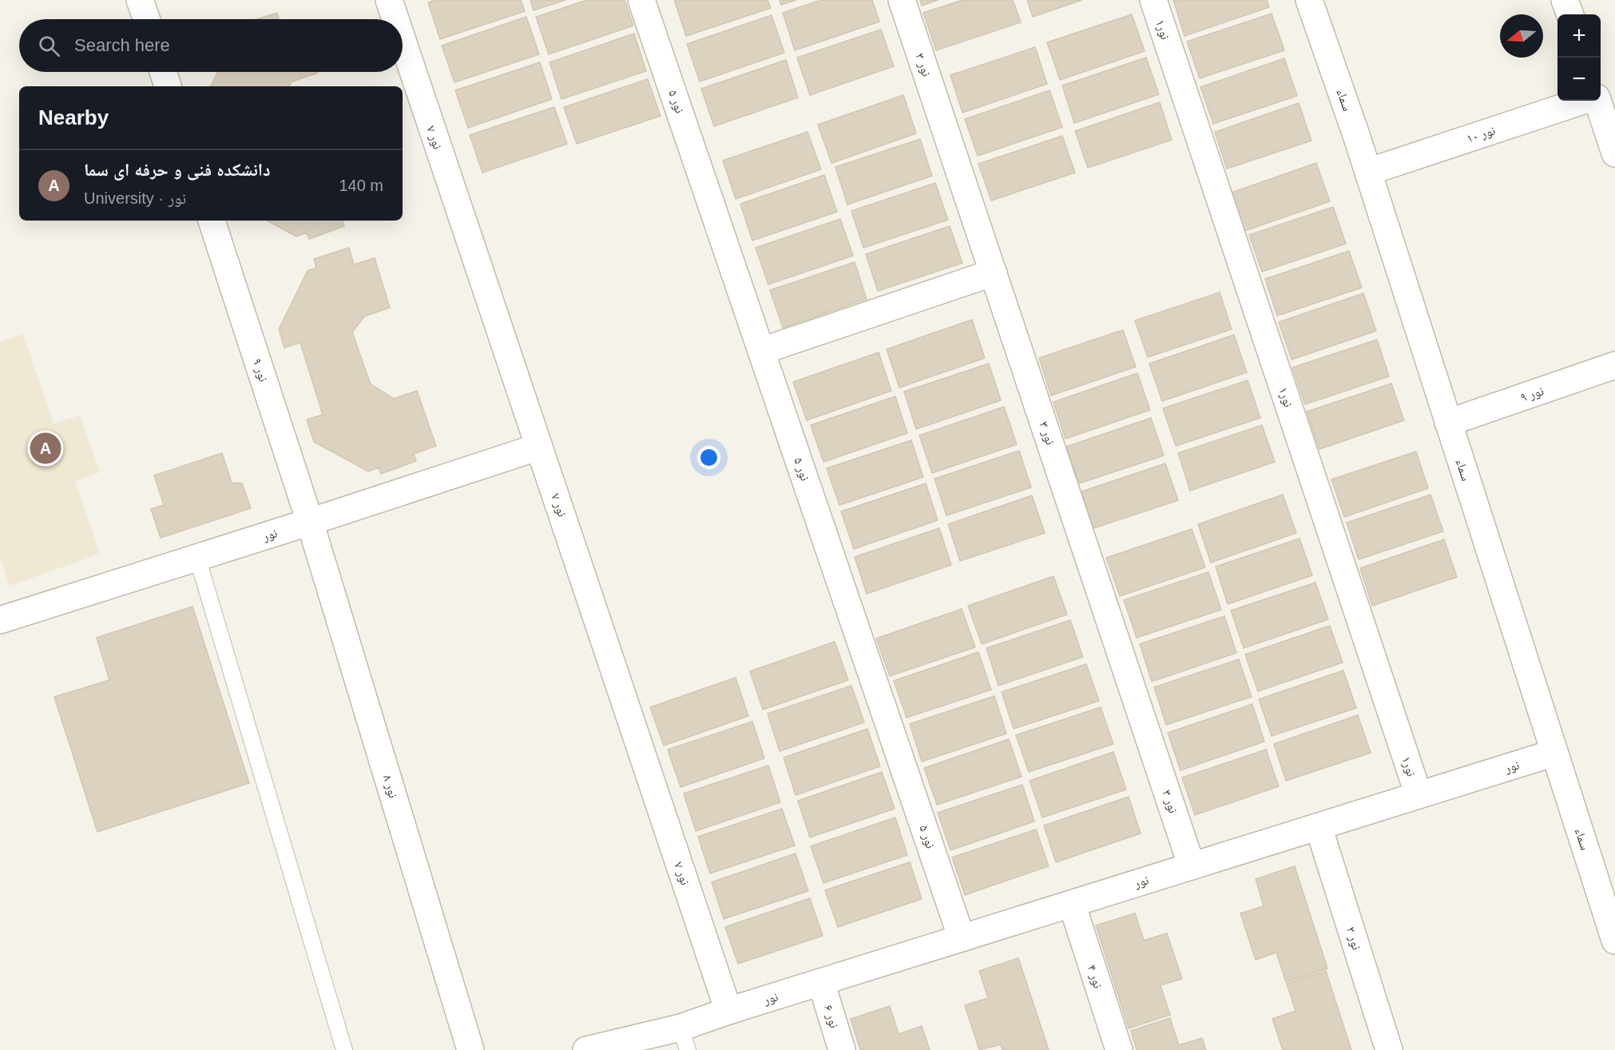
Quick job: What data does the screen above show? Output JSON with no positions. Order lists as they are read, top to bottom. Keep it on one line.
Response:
{"streets":{"street":["نور۱","نور ۳","سماء","نور ۵","نور ۱۰","نور ۷","نور ۹","نور","نور ۸","نور ۲","نور ۴","نور ۶"]},"crossings":[["نور۱","نور"],["نور ۳","نور"],["سماء","نور ۱۰"],["سماء","نور ۹"],["سماء","نور"],["نور ۵","نور"],["نور ۷","نور"],["نور ۹","نور"],["نور ۹","نور ۸"],["نور","نور ۸"],["نور","نور ۲"],["نور","نور ۴"],["نور","نور ۶"]],"north":"left","page":{"map_buttons":["+","−"],"search":"Search here","heading":"Nearby","list":[{"mark":"A","name":"دانشکده فنی و حرفه ای سما","note":"University · نور","value":"140 m"}],"pins":"A"}}
